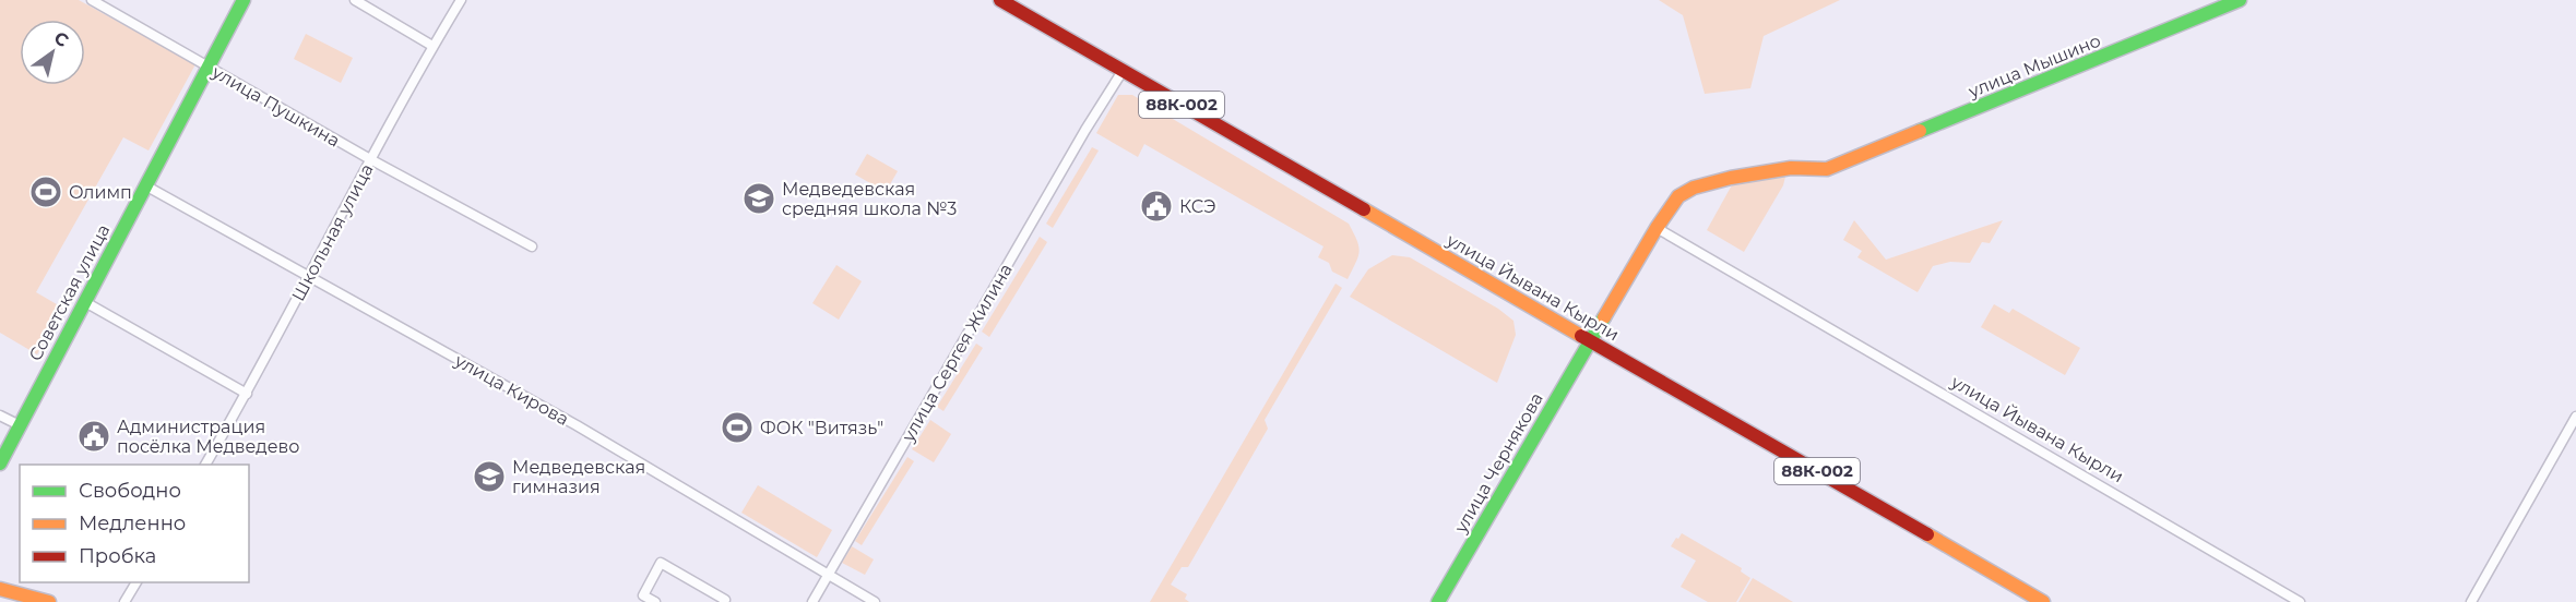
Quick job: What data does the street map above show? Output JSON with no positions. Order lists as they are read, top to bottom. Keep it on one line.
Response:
{"streets":{"main road":["улица Мышино","88К-002","улица Йывана Кырли","Советская улица","улица Чернякова"],"street":["улица Пушкина","Школьная улица","улица Сергея Жилина","улица Кирова"]},"crossings":[["улица Мышино","улица Йывана Кырли"],["улица Мышино","улица Чернякова"],["улица Пушкина","Школьная улица"],["улица Пушкина","Советская улица"],["Школьная улица","улица Кирова"],["улица Йывана Кырли","улица Сергея Жилина"],["улица Йывана Кырли","улица Чернякова"],["Советская улица","улица Кирова"],["улица Сергея Жилина","улица Кирова"]],"places":{"sports":["Олимп","ФОК \"Витязь\""],"school or university":["Медведевская средняя школа №3","Медведевская гимназия"],"public building":["КСЭ","Администрация посёлка Медведево"]},"legend":["Свободно","Медленно","Пробка"],"north":"top right"}
